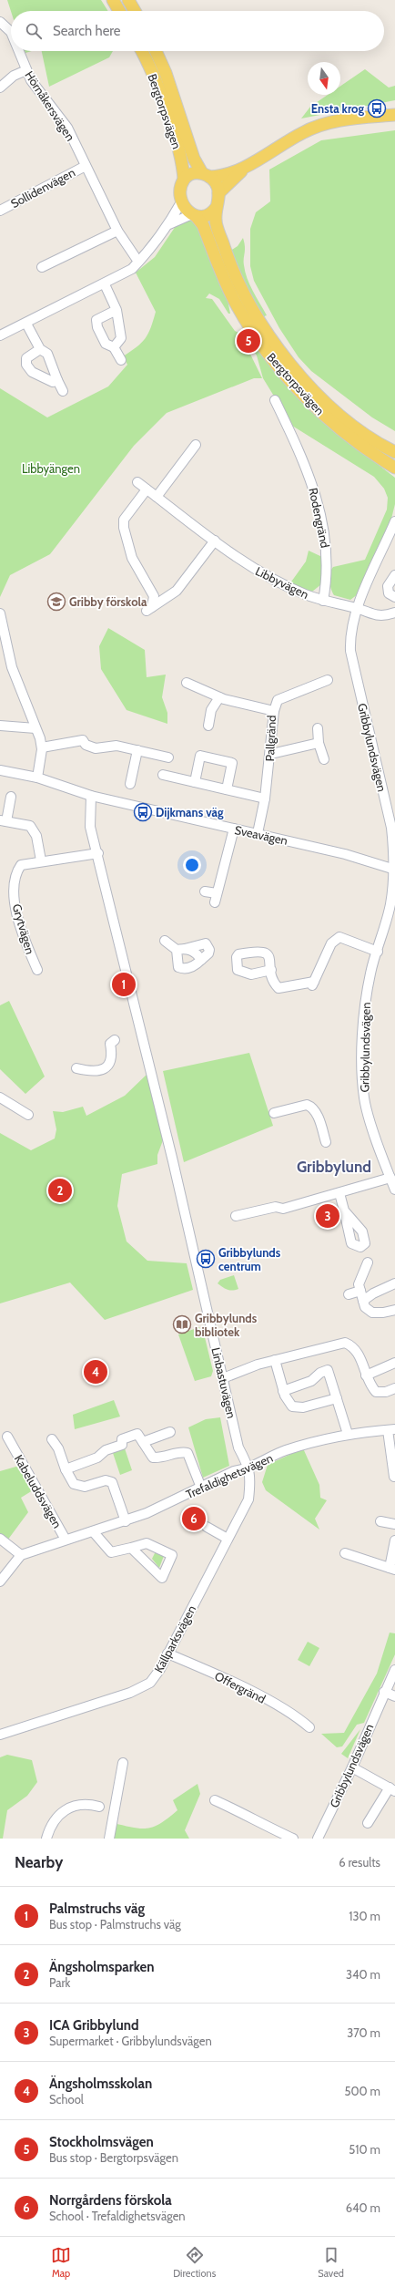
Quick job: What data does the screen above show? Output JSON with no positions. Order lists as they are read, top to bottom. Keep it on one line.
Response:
{"streets":{"main road":["Bergtorpsvägen"],"street":["Hörnåkersvägen","Sollidenvägen","Rodengränd","Libbyvägen","Pallgränd","Gribbylundsvägen","Sveavägen","Grytvägen","Linbastuvägen","Trefaldighetsvägen","Kabeluddsvägen","Källparksvägen","Offergränd"]},"crossings":[["Hörnåkersvägen","Sollidenvägen"],["Rodengränd","Libbyvägen"],["Libbyvägen","Gribbylundsvägen"],["Pallgränd","Sveavägen"],["Gribbylundsvägen","Sveavägen"],["Sveavägen","Linbastuvägen"],["Grytvägen","Linbastuvägen"],["Linbastuvägen","Trefaldighetsvägen"],["Linbastuvägen","Källparksvägen"],["Trefaldighetsvägen","Kabeluddsvägen"],["Trefaldighetsvägen","Källparksvägen"],["Källparksvägen","Offergränd"]],"districts":["Gribbylund"],"parks":["Libbyängen"],"places":{"bus stop":["Ensta krog","Dijkmans väg","Gribbylunds centrum"],"school or university":["Gribby förskola"],"library":["Gribbylunds bibliotek"]},"north":"bottom","page":{"search":"Search here","pins":["5","1","2","3","4","6"],"heading":["Nearby","6 results"],"list":[{"mark":"1","name":"Palmstruchs väg","note":"Bus stop · Palmstruchs väg","value":"130 m"},{"mark":"2","name":"Ängsholmsparken","note":"Park","value":"340 m"},{"mark":"3","name":"ICA Gribbylund","note":"Supermarket · Gribbylundsvägen","value":"370 m"},{"mark":"4","name":"Ängsholmsskolan","note":"School","value":"500 m"},{"mark":"5","name":"Stockholmsvägen","note":"Bus stop · Bergtorpsvägen","value":"510 m"},{"mark":"6","name":"Norrgårdens förskola","note":"School · Trefaldighetsvägen","value":"640 m"}],"nav":["Map","Directions","Saved"]}}
